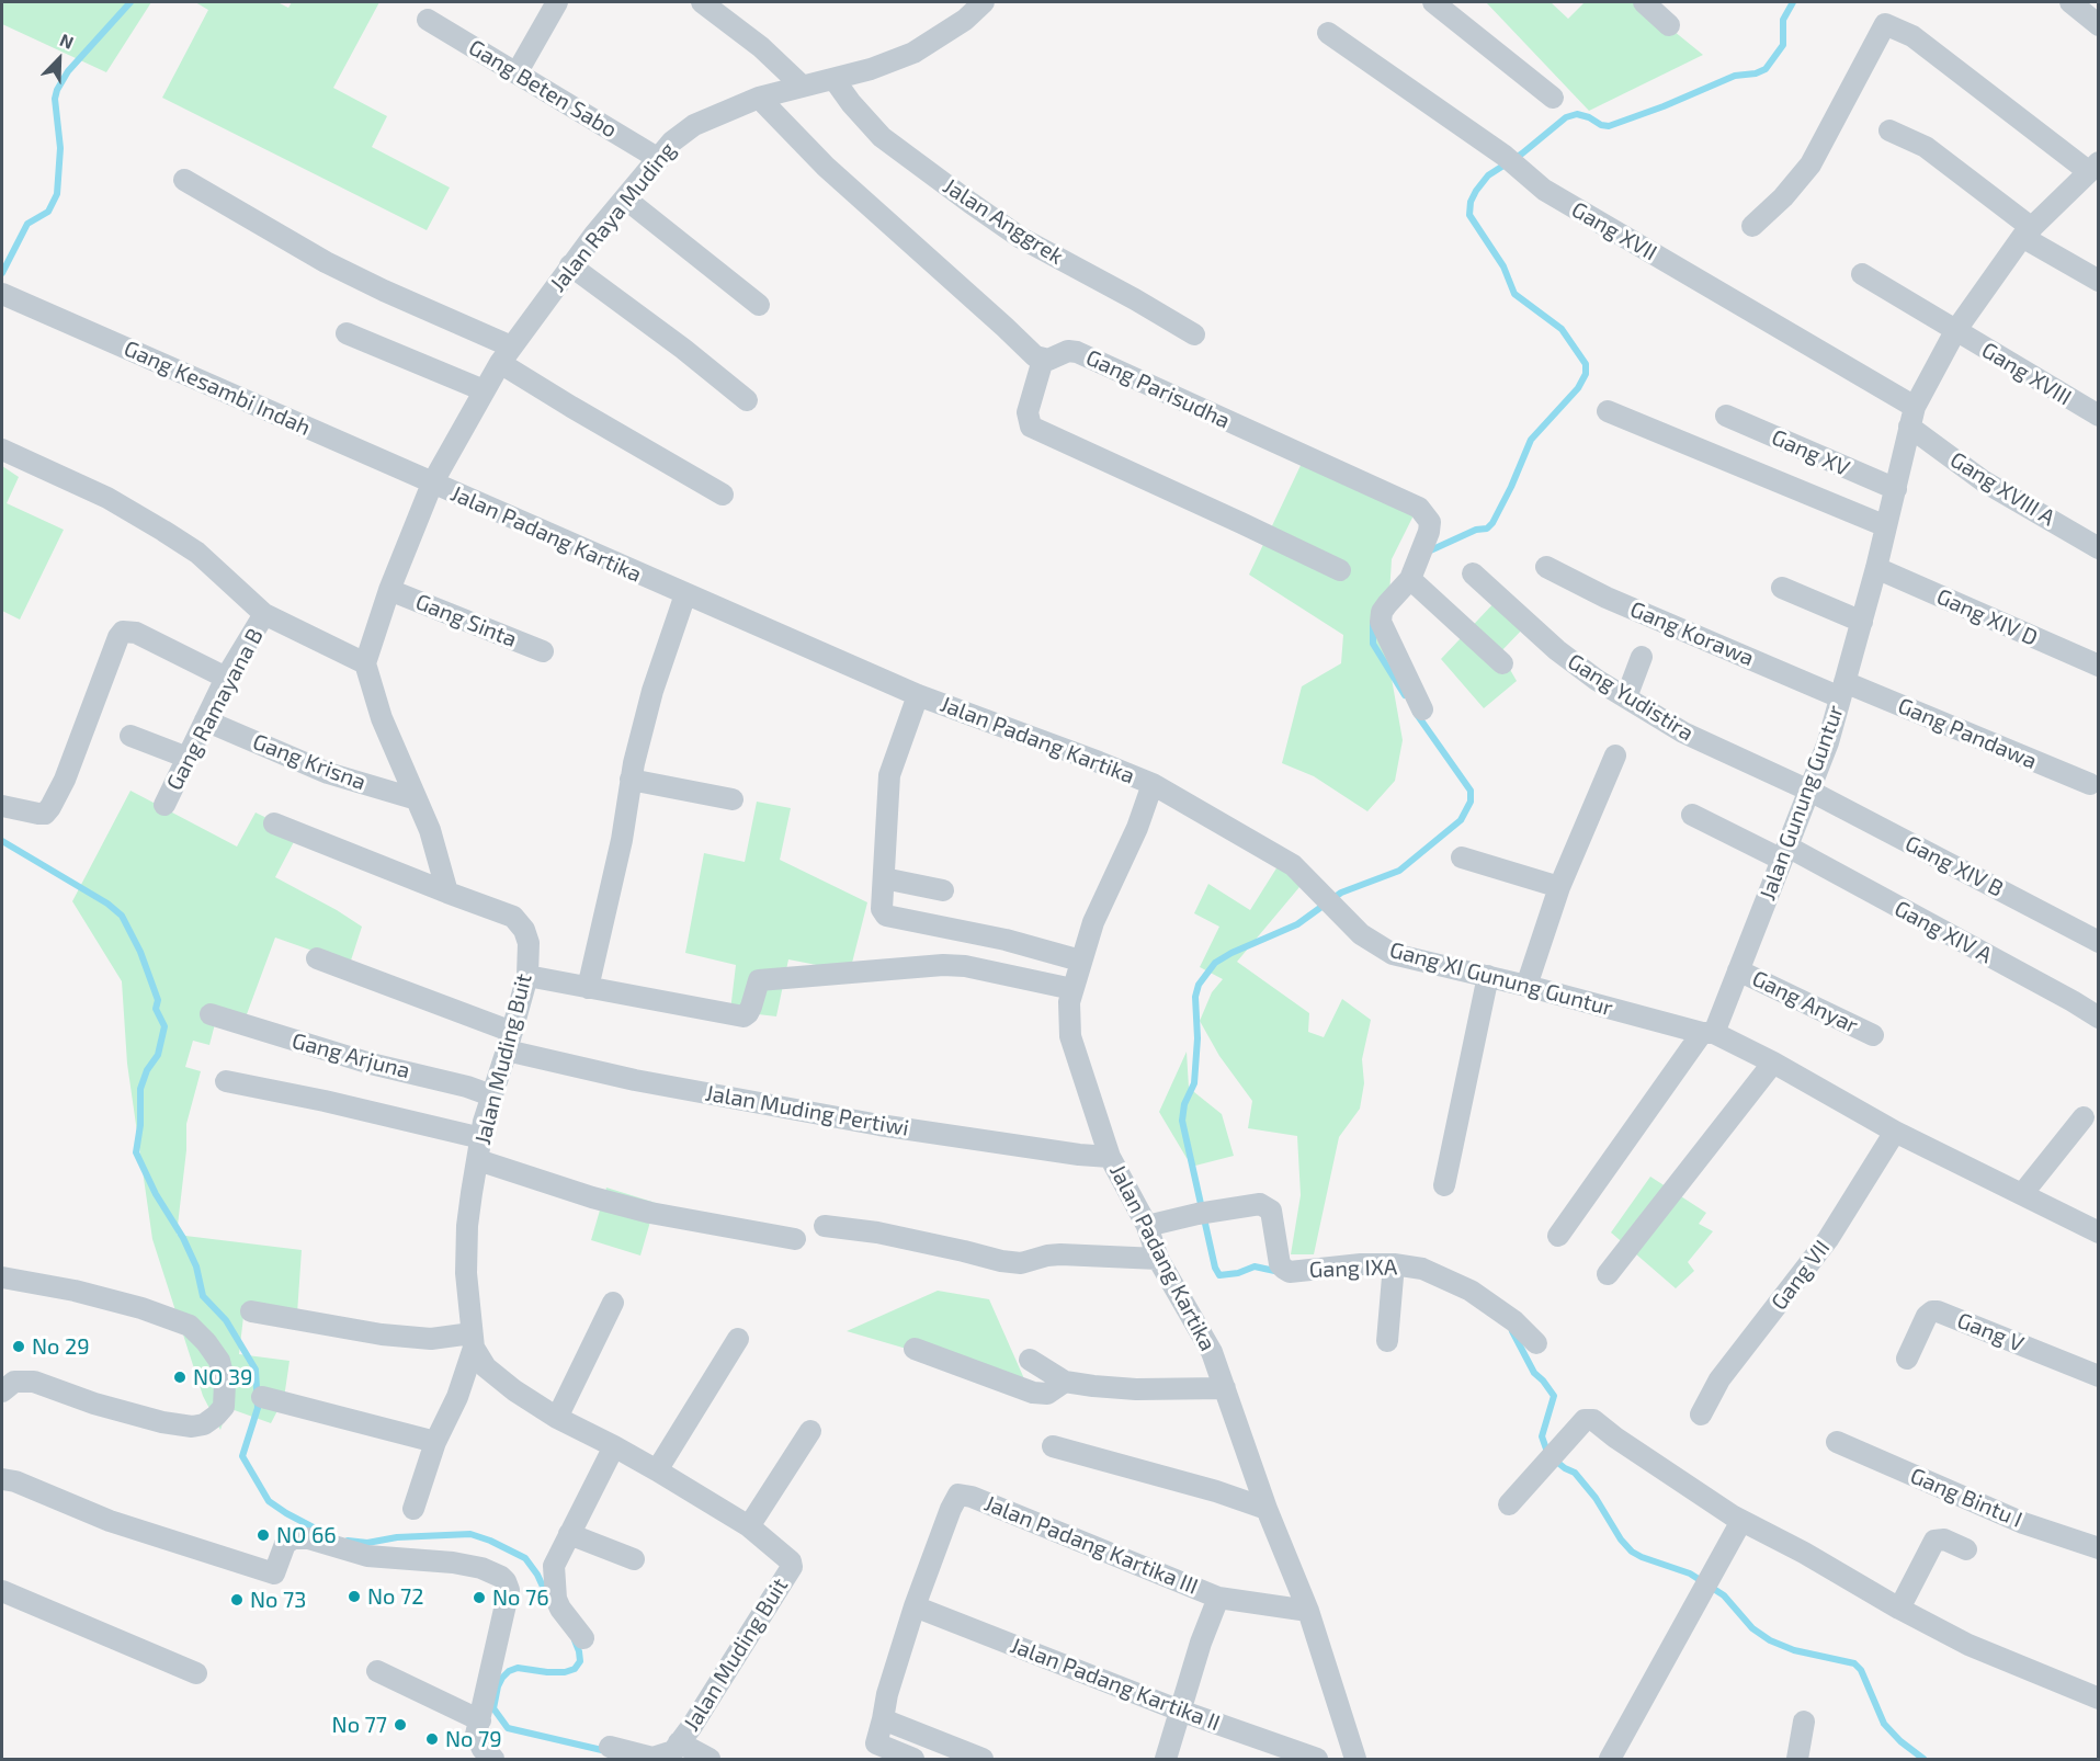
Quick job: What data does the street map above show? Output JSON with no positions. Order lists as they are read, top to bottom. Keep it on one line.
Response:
{"streets":{"street":["Gang Beten Sabo","Jalan Raya Muding","Jalan Anggrek","Gang XVII","Gang XVIII","Gang Kesambi Indah","Gang Parisudha","Gang XV","Gang XVIII A","Jalan Padang Kartika","Gang XIV D","Gang Sinta","Gang Korawa","Gang Yudistira","Gang Ramayana B","Gang Pandawa","Gang Krisna","Jalan Gunung Guntur","Gang XIV B","Gang XIV A","Gang XI Gunung Guntur","Gang Anyar","Gang Arjuna","Jalan Muding Buit","Jalan Muding Pertiwi","Gang IXA","Gang VII","Gang V","Gang Bintu I","Jalan Padang Kartika III","Jalan Padang Kartika II"]},"crossings":[["Gang Beten Sabo","Jalan Raya Muding"],["Jalan Raya Muding","Jalan Anggrek"],["Jalan Raya Muding","Gang Kesambi Indah"],["Jalan Raya Muding","Jalan Padang Kartika"],["Gang XVII","Gang XVIII A"],["Gang XVII","Jalan Gunung Guntur"],["Gang XVIII","Jalan Gunung Guntur"],["Gang Kesambi Indah","Jalan Padang Kartika"],["Gang XV","Jalan Gunung Guntur"],["Gang XVIII A","Jalan Gunung Guntur"],["Jalan Padang Kartika","Gang XI Gunung Guntur"],["Jalan Padang Kartika","Jalan Muding Pertiwi"],["Jalan Padang Kartika","Gang IXA"],["Jalan Padang Kartika","Jalan Padang Kartika III"],["Gang XIV D","Jalan Gunung Guntur"],["Gang Korawa","Gang Pandawa"],["Gang Korawa","Jalan Gunung Guntur"],["Gang Yudistira","Jalan Gunung Guntur"],["Gang Yudistira","Gang XIV B"],["Gang Ramayana B","Gang Krisna"],["Gang Pandawa","Jalan Gunung Guntur"],["Jalan Gunung Guntur","Gang XIV B"],["Jalan Gunung Guntur","Gang XIV A"],["Jalan Gunung Guntur","Gang XI Gunung Guntur"],["Jalan Gunung Guntur","Gang Anyar"],["Gang Arjuna","Jalan Muding Buit"],["Jalan Muding Buit","Jalan Muding Pertiwi"],["Jalan Padang Kartika III","Jalan Padang Kartika II"]],"places":["No 29","NO 39","NO 66","No 72","No 76","No 73","No 77","No 79"],"north":"top right"}
